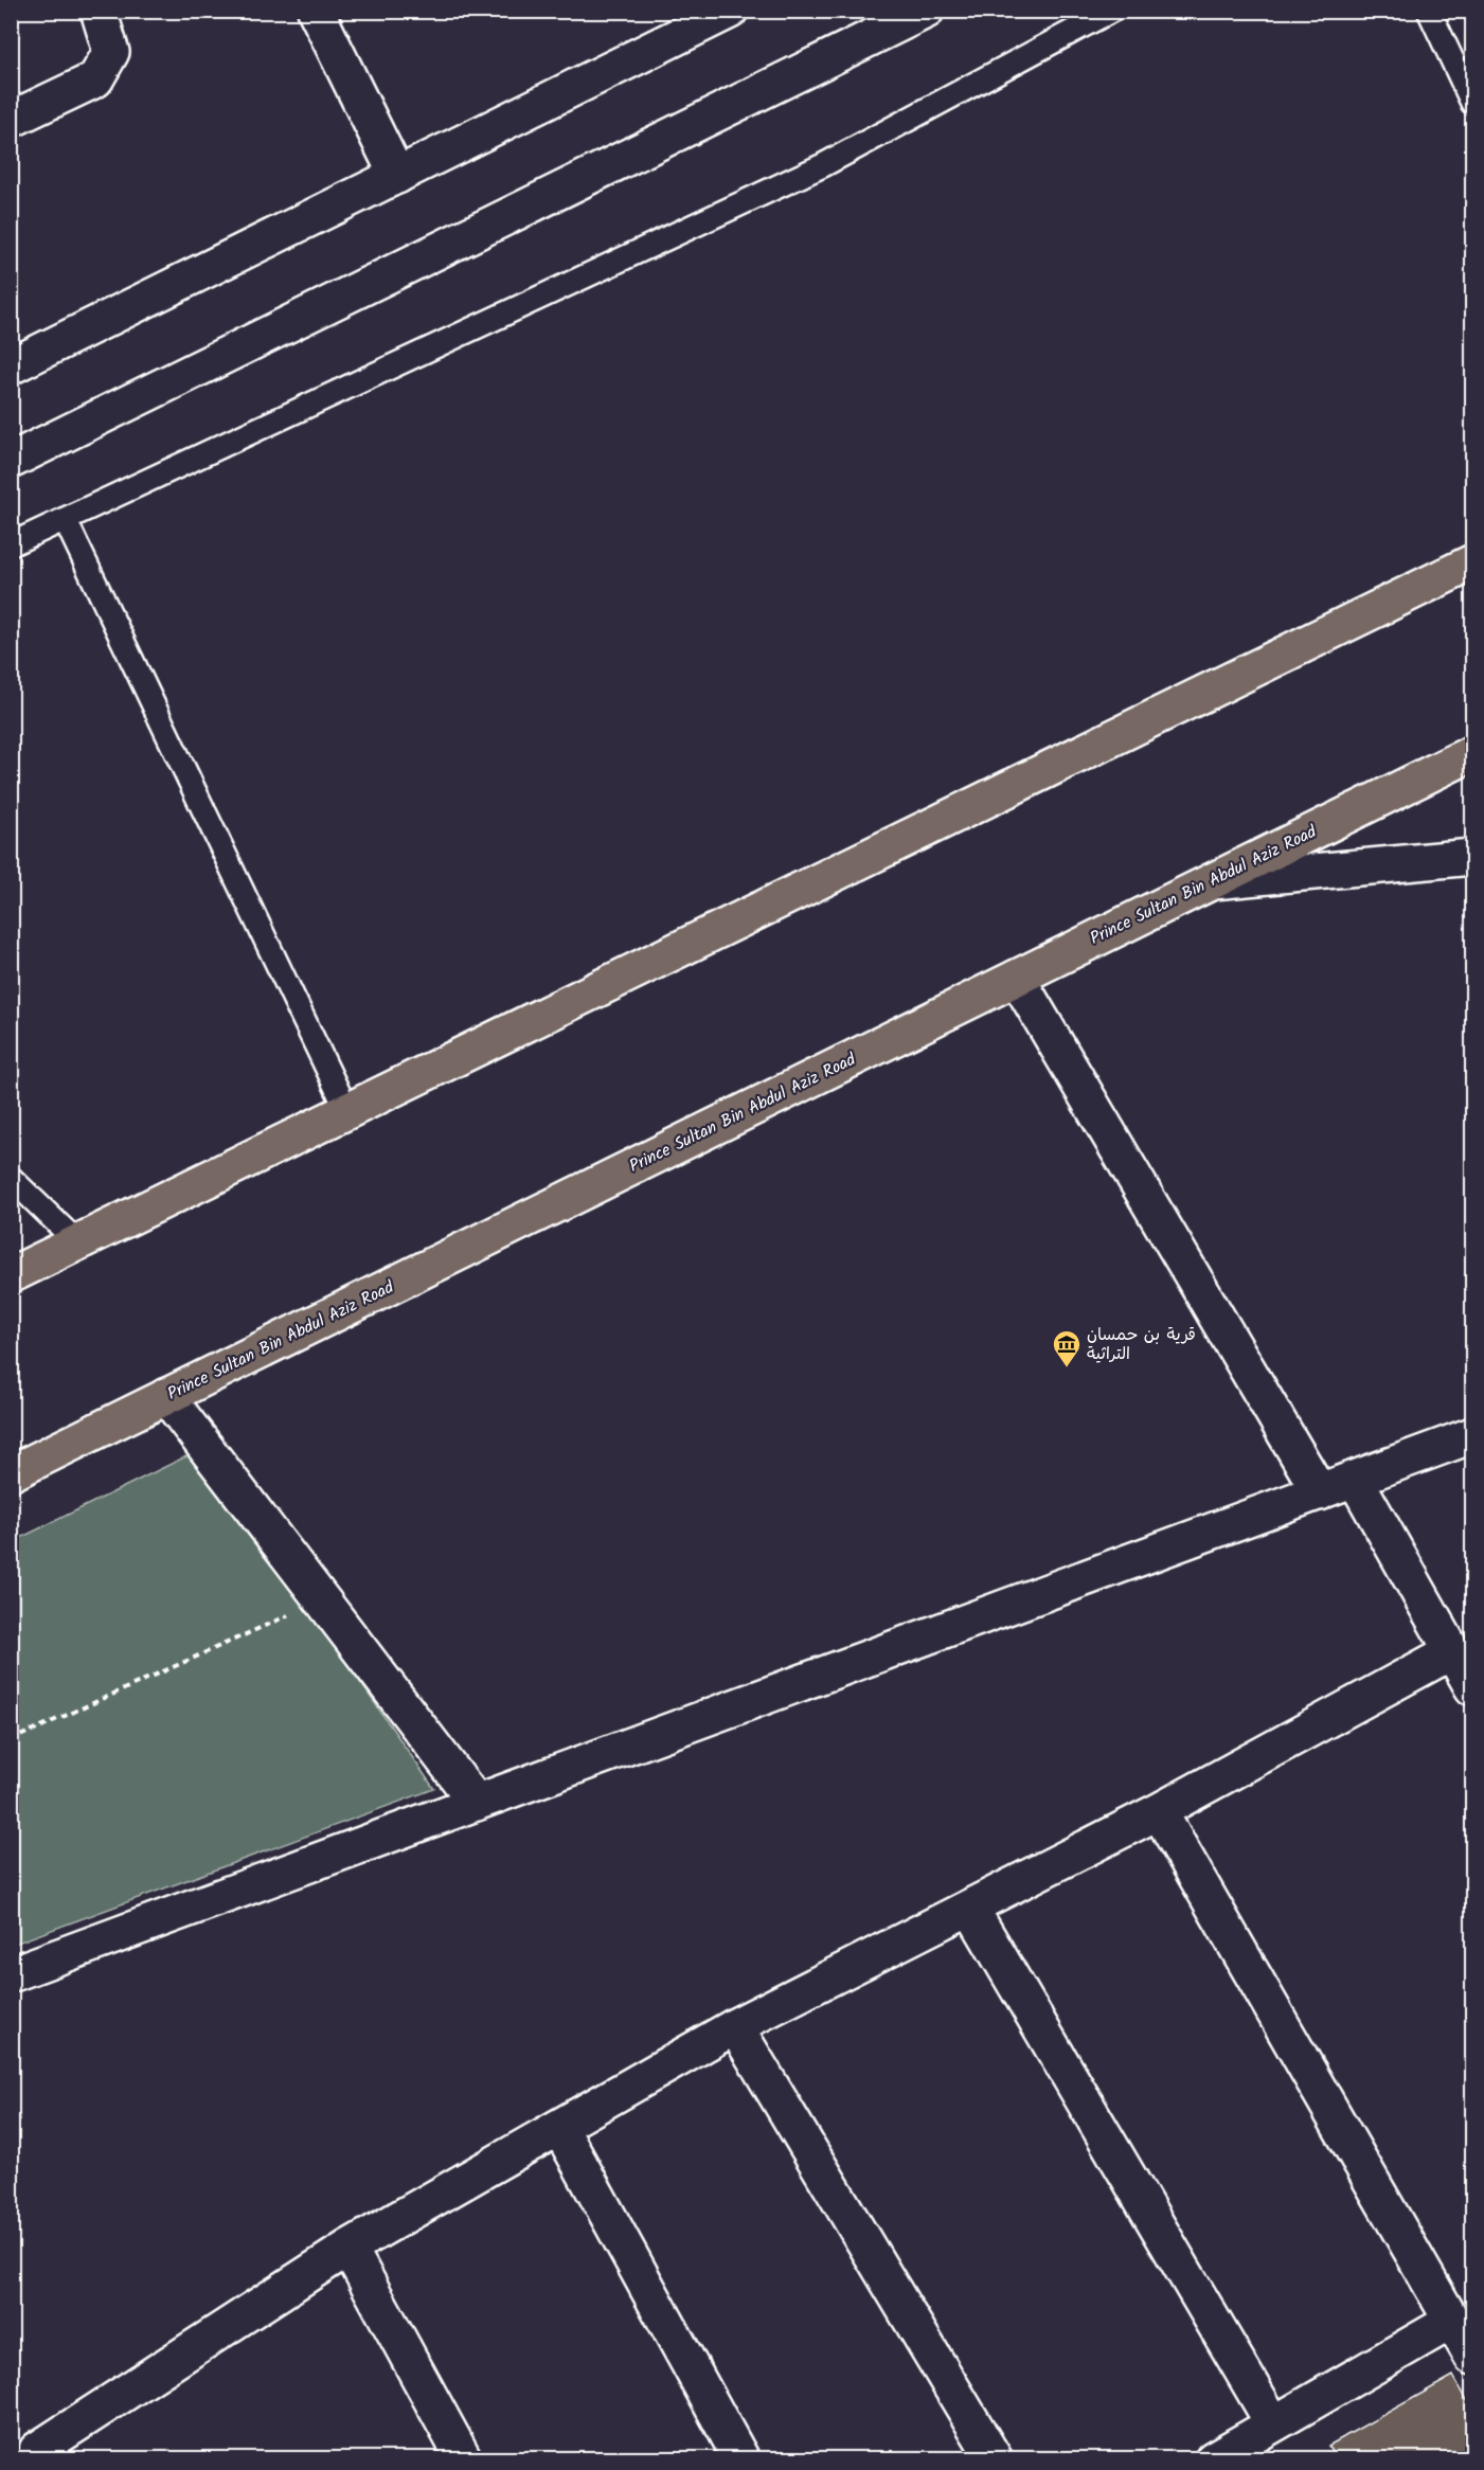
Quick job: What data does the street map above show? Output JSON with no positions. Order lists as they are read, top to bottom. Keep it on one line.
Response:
{"streets":{"highway":["Prince Sultan Bin Abdul Aziz Road"]},"places":{"museum":["قرية بن حمسان التراثية"]}}
